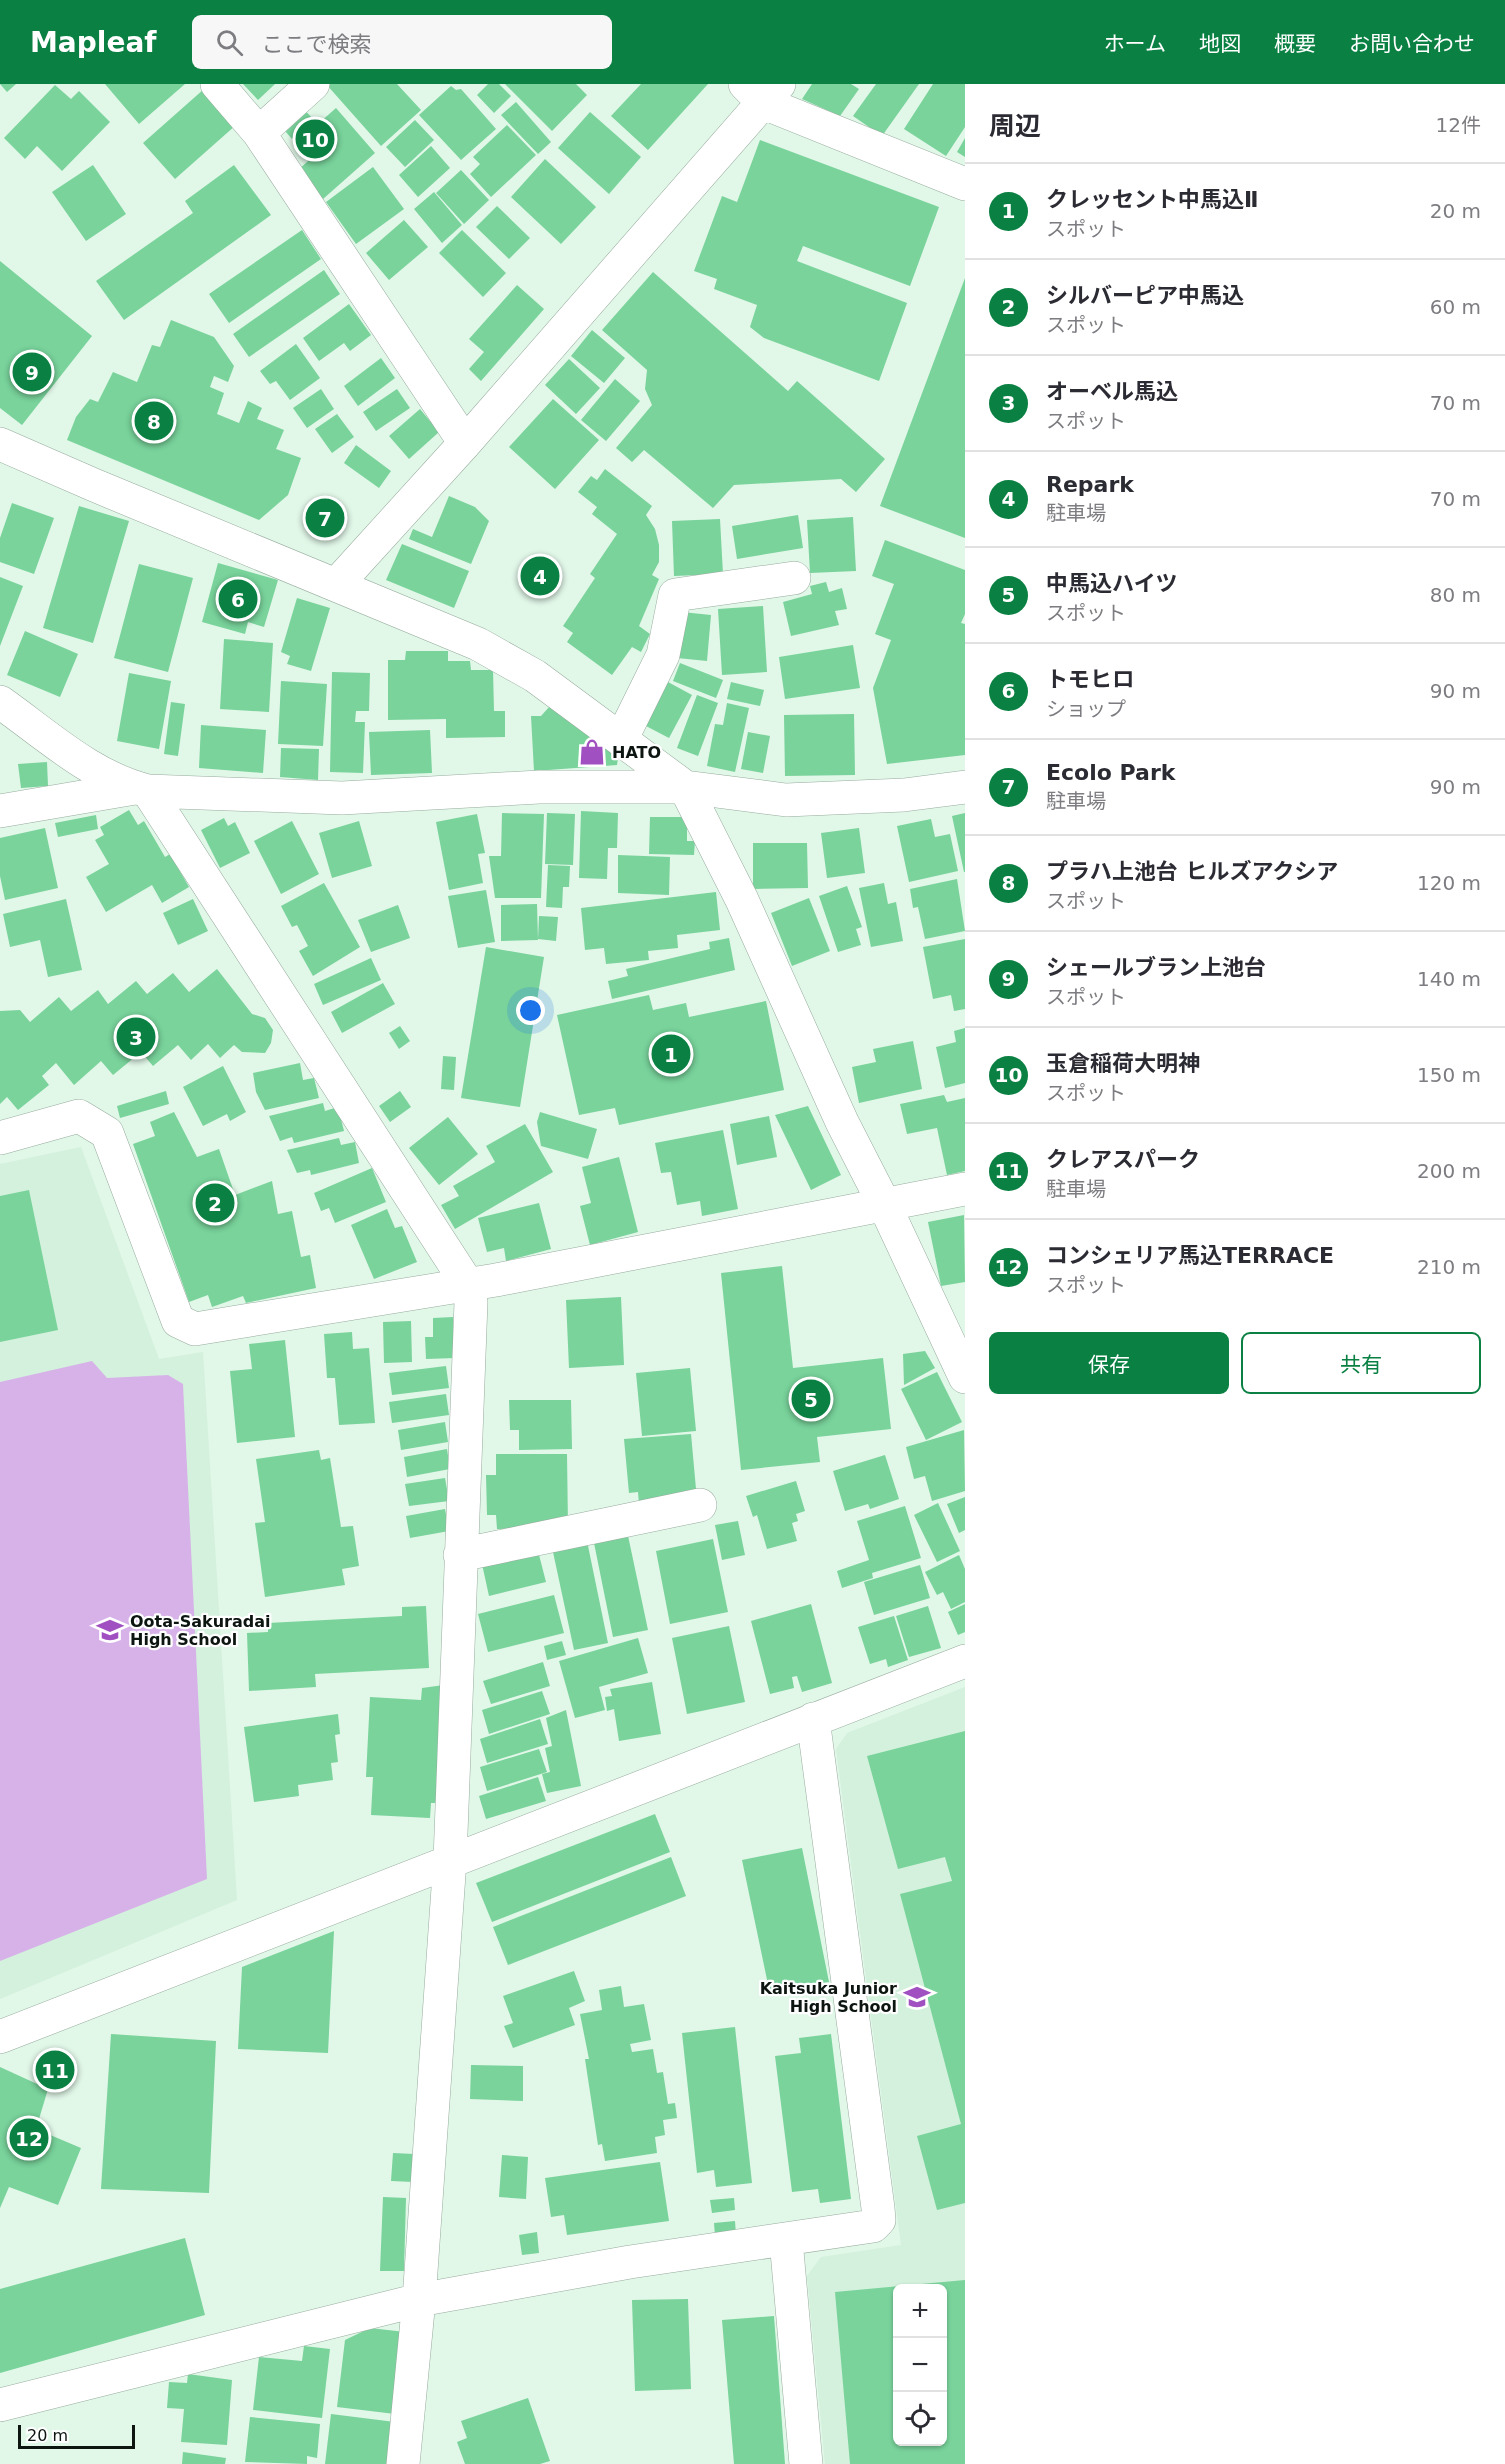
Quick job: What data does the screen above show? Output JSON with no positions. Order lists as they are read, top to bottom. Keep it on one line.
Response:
{"places":{"shop":["HATO"],"school or university":["Oota-Sakuradai High School","Kaitsuka Junior High School"]},"scale_bar":"20 m","page":{"header":"Mapleaf","search":"ここで検索","nav":["ホーム","地図","概要","お問い合わせ"],"heading":["周辺","12件"],"pins":["10","9","8","7","4","6","3","1","2","5","11","12"],"list":[{"mark":"1","name":"クレッセント中馬込Ⅱ","note":"スポット","value":"20 m"},{"mark":"2","name":"シルバーピア中馬込","note":"スポット","value":"60 m"},{"mark":"3","name":"オーベル馬込","note":"スポット","value":"70 m"},{"mark":"4","name":"Repark","note":"駐車場","value":"70 m"},{"mark":"5","name":"中馬込ハイツ","note":"スポット","value":"80 m"},{"mark":"6","name":"トモヒロ","note":"ショップ","value":"90 m"},{"mark":"7","name":"Ecolo Park","note":"駐車場","value":"90 m"},{"mark":"8","name":"プラハ上池台 ヒルズアクシア","note":"スポット","value":"120 m"},{"mark":"9","name":"シェールブラン上池台","note":"スポット","value":"140 m"},{"mark":"10","name":"玉倉稲荷大明神","note":"スポット","value":"150 m"},{"mark":"11","name":"クレアスパーク","note":"駐車場","value":"200 m"},{"mark":"12","name":"コンシェリア馬込TERRACE","note":"スポット","value":"210 m"}],"buttons":["保存","共有"],"map_buttons":["+","−"],"scale":"20 m"}}
